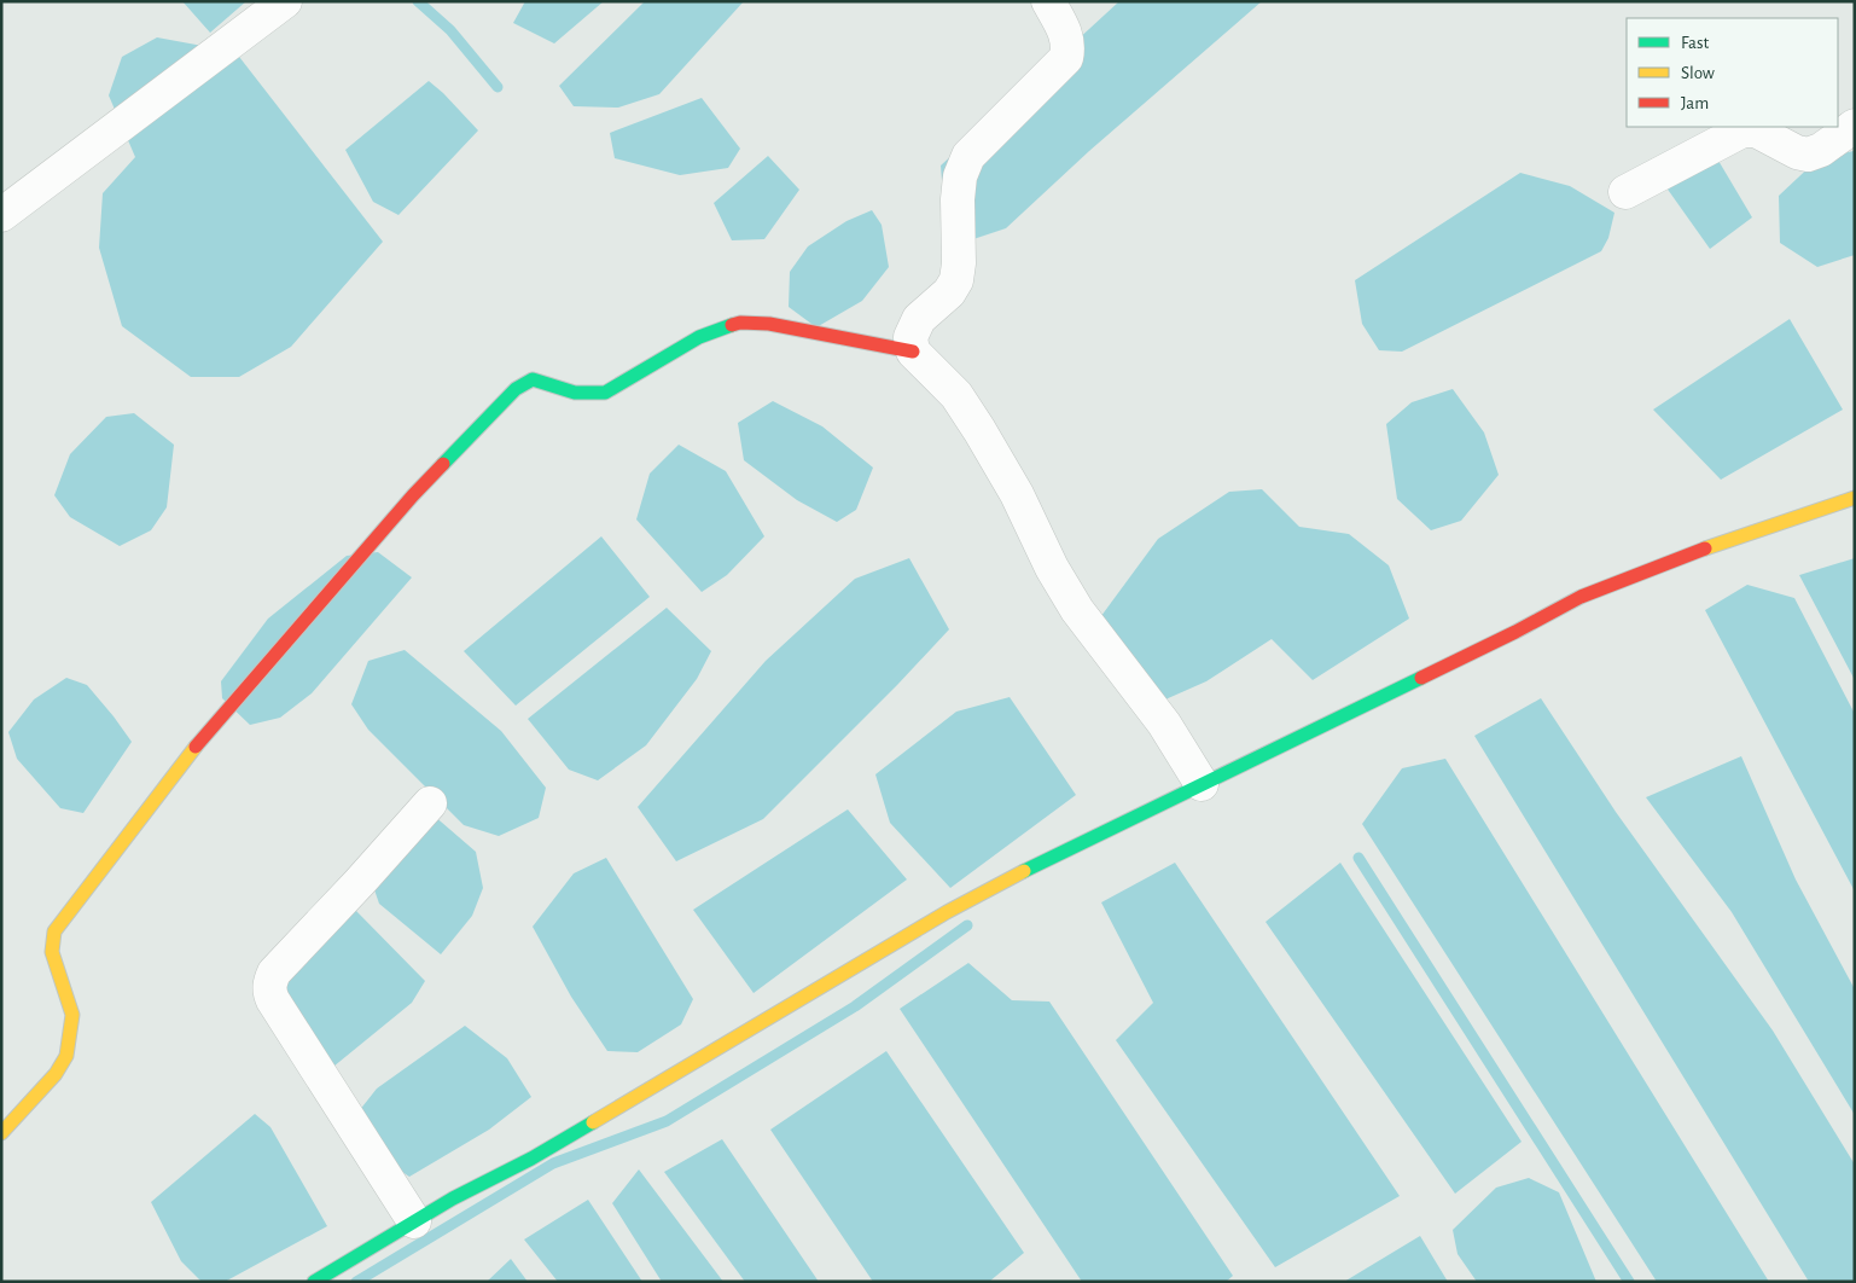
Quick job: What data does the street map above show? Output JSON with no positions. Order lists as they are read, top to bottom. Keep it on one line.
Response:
{"legend":["Fast","Slow","Jam"]}
